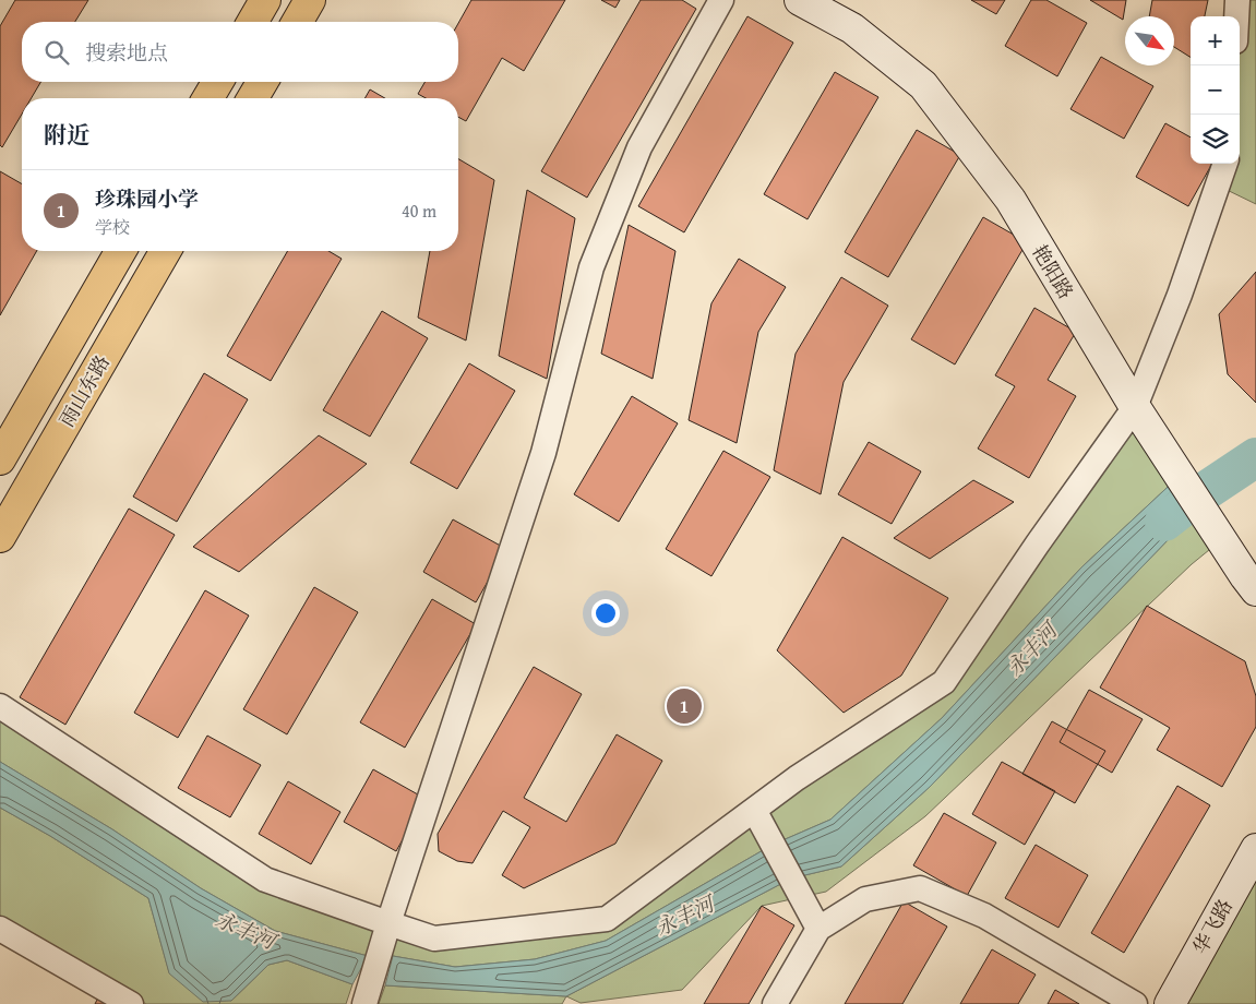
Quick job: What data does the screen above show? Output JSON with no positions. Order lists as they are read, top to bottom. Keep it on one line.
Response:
{"streets":{"main road":["雨山东路"],"street":["艳阳路","华飞路"]},"water":["永丰河"],"north":"bottom right","page":{"map_buttons":["+","−"],"search":"搜索地点","heading":"附近","list":[{"mark":"1","name":"珍珠园小学","note":"学校","value":"40 m"}],"pins":"1"}}
